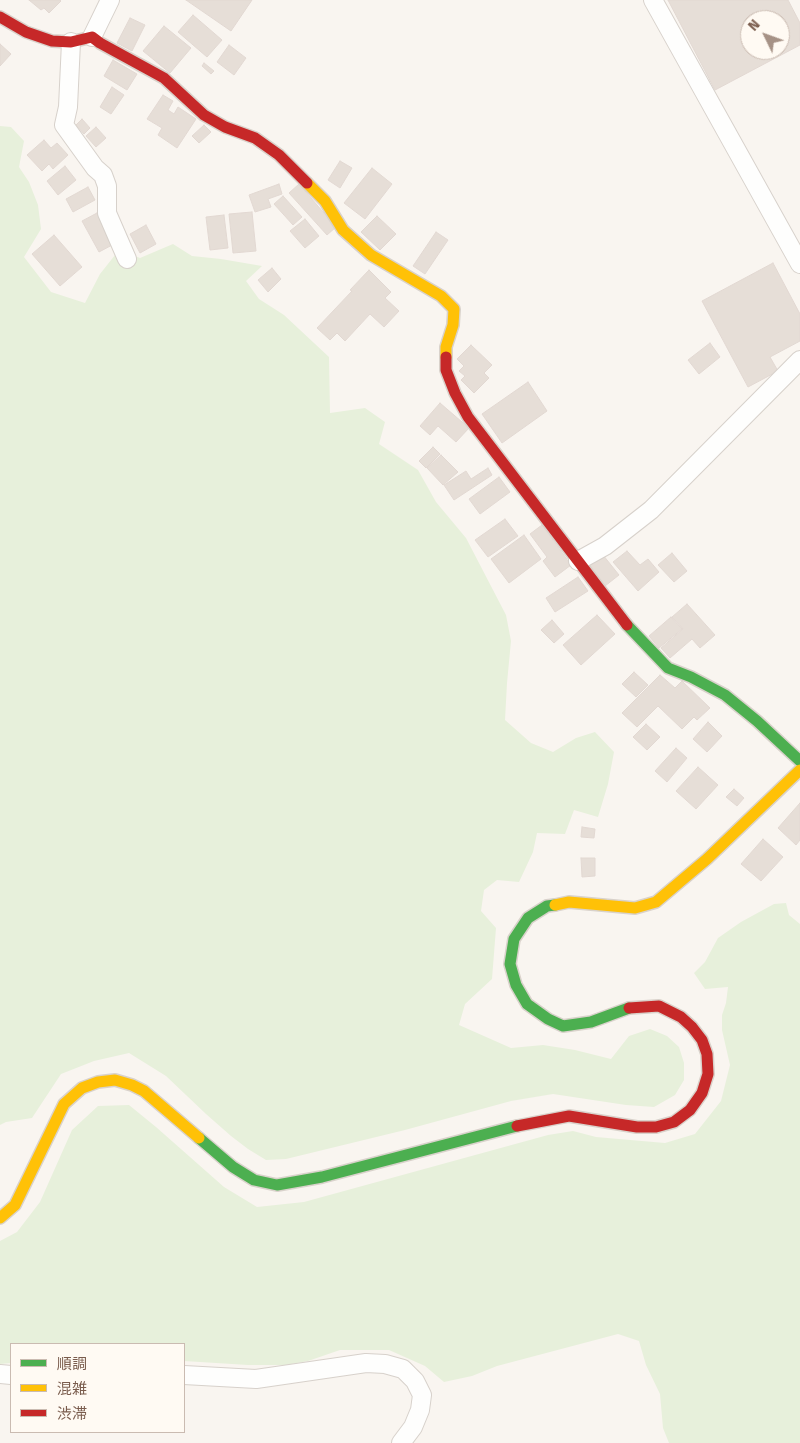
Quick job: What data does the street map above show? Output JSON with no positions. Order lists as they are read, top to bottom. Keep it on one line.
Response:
{"legend":["順調","混雑","渋滞"],"north":"top left"}
